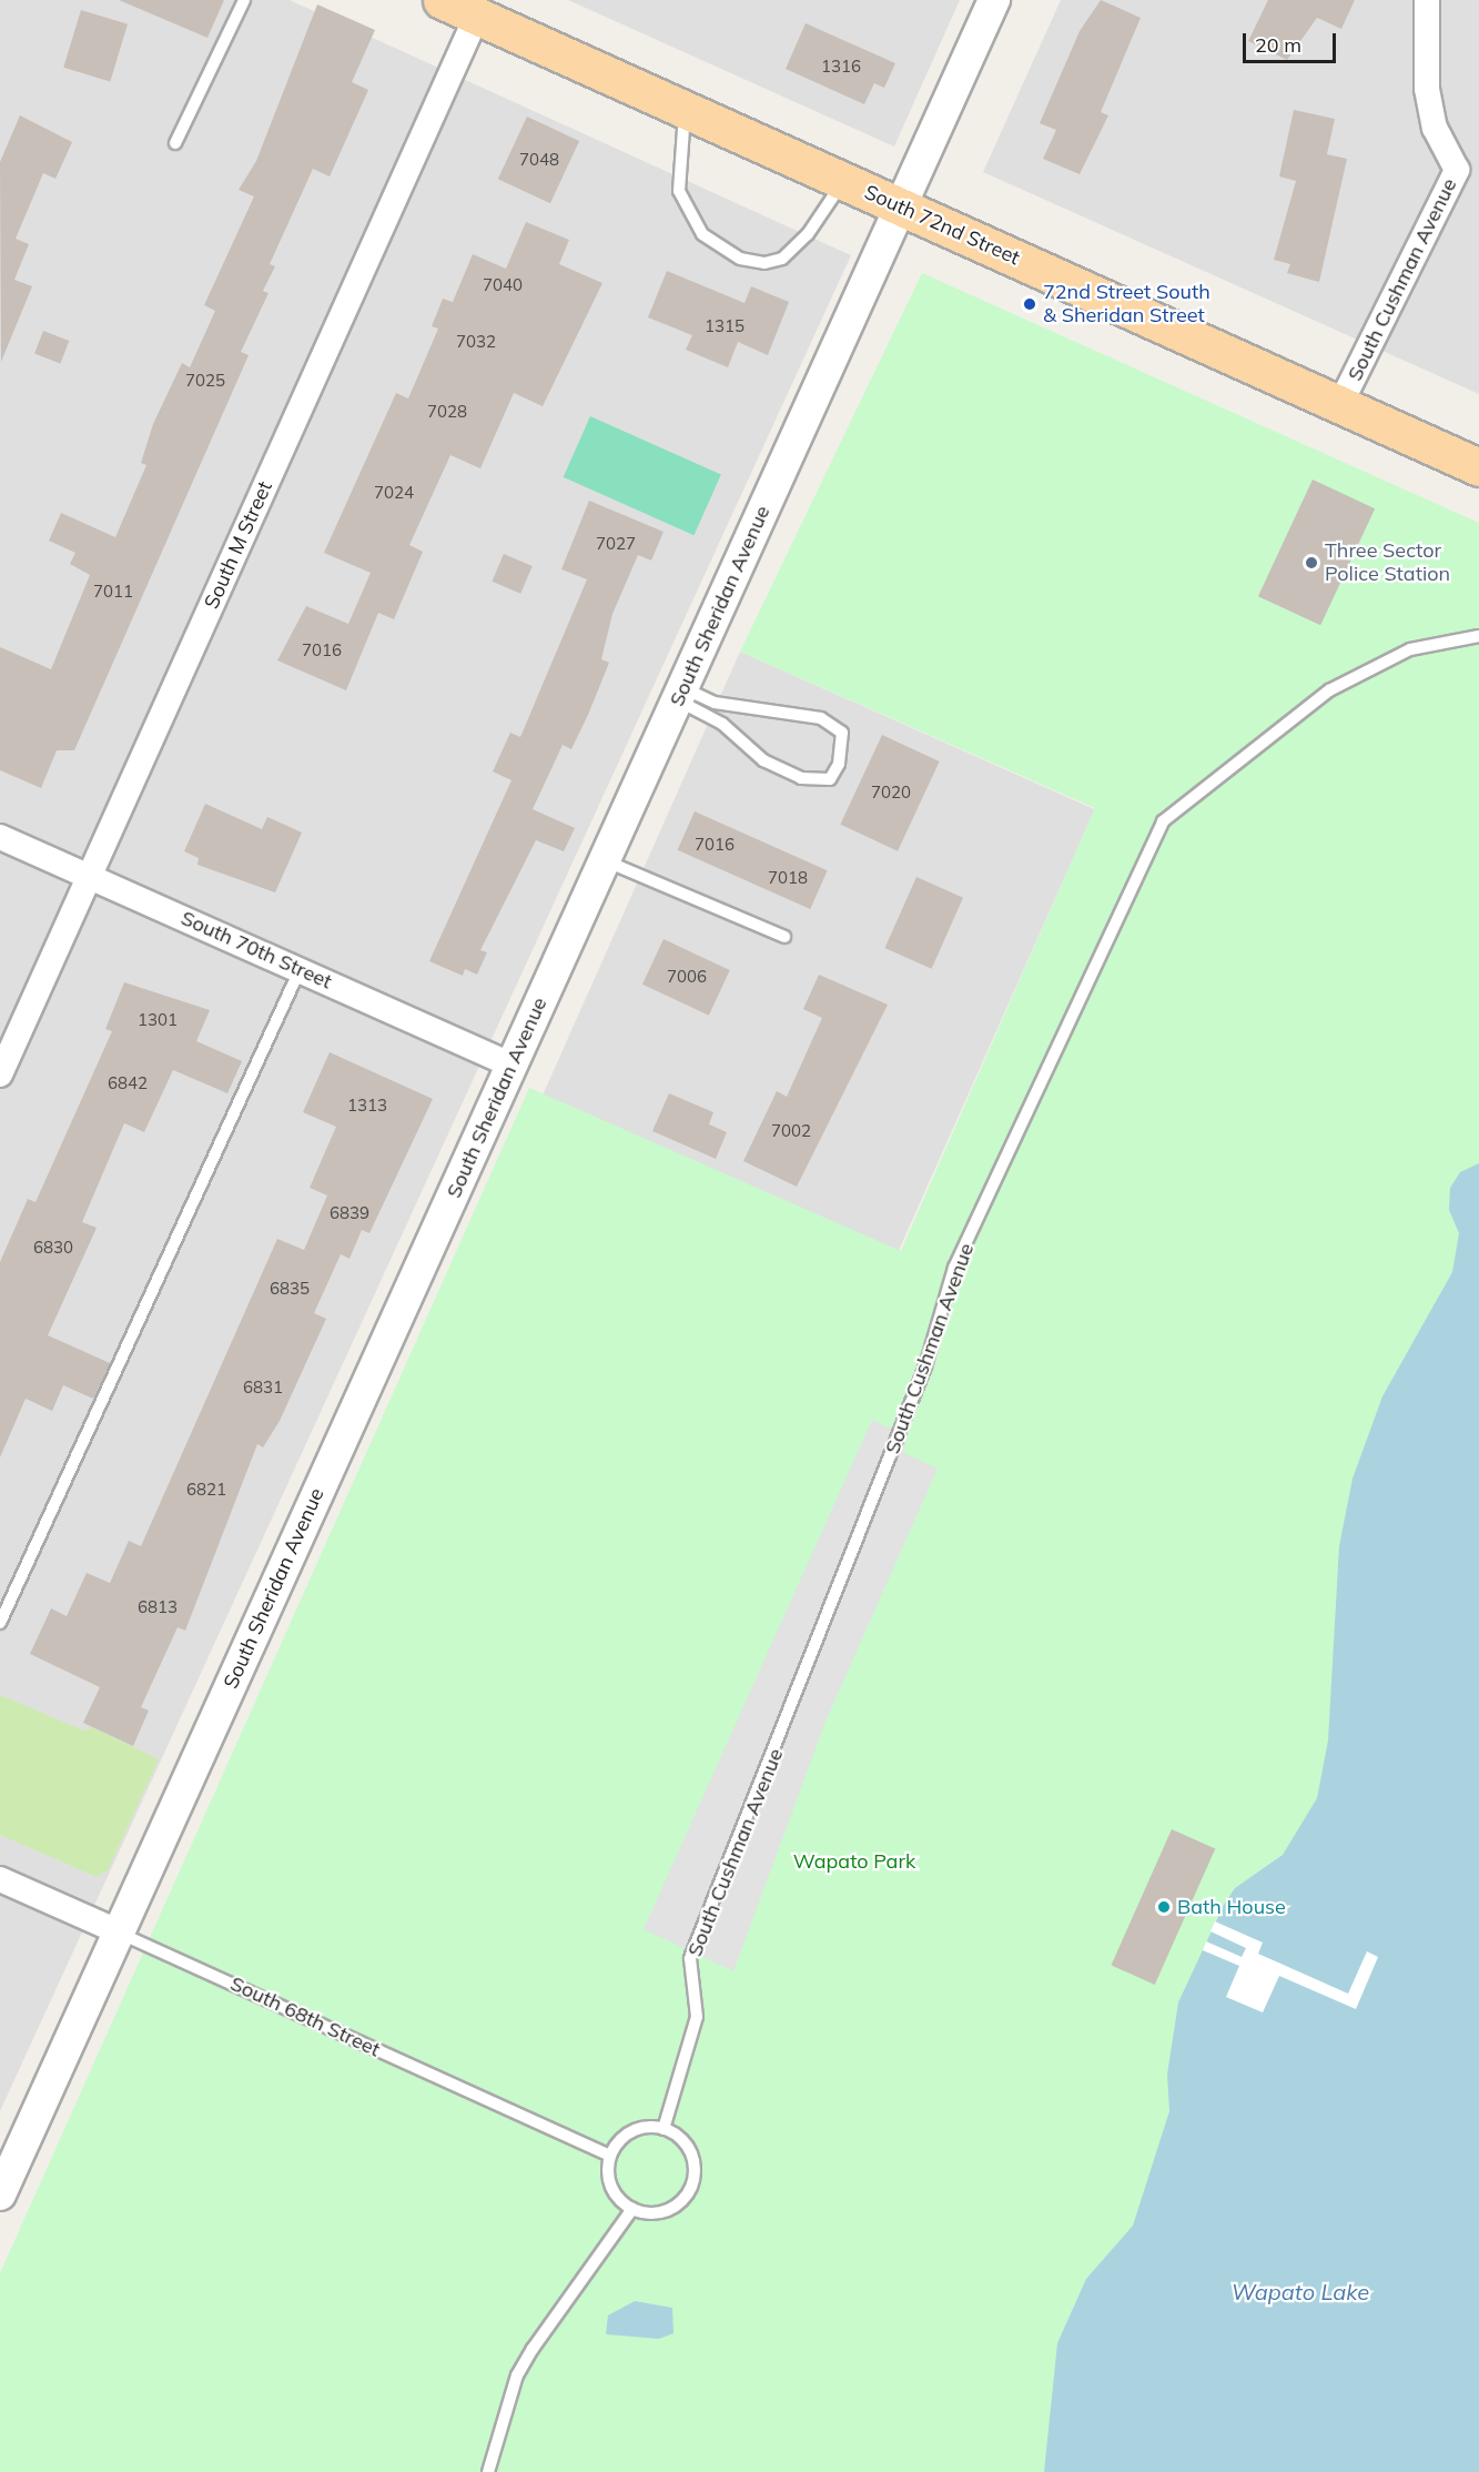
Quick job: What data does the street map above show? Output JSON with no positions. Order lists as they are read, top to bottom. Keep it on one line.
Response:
{"streets":{"main road":["South 72nd Street"],"street":["South Cushman Avenue","South M Street","South Sheridan Avenue","South 70th Street","South 68th Street"]},"crossings":[["South 72nd Street","South Cushman Avenue"],["South 72nd Street","South M Street"],["South 72nd Street","South Sheridan Avenue"],["South Cushman Avenue","South 68th Street"],["South M Street","South 70th Street"],["South Sheridan Avenue","South 70th Street"],["South Sheridan Avenue","South 68th Street"]],"water":["Wapato Lake"],"parks":["Wapato Park"],"places":["72nd Street South & Sheridan Street","Three Sector Police Station","Bath House"],"house_numbers":["1316","7048","7040","1315","7032","7025","7028","7024","7027","7011","7016","7020","7016","7018","7006","1301","6842","1313","7002","6839","6830","6835","6831","6821","6813"],"scale_bar":"20 m"}
